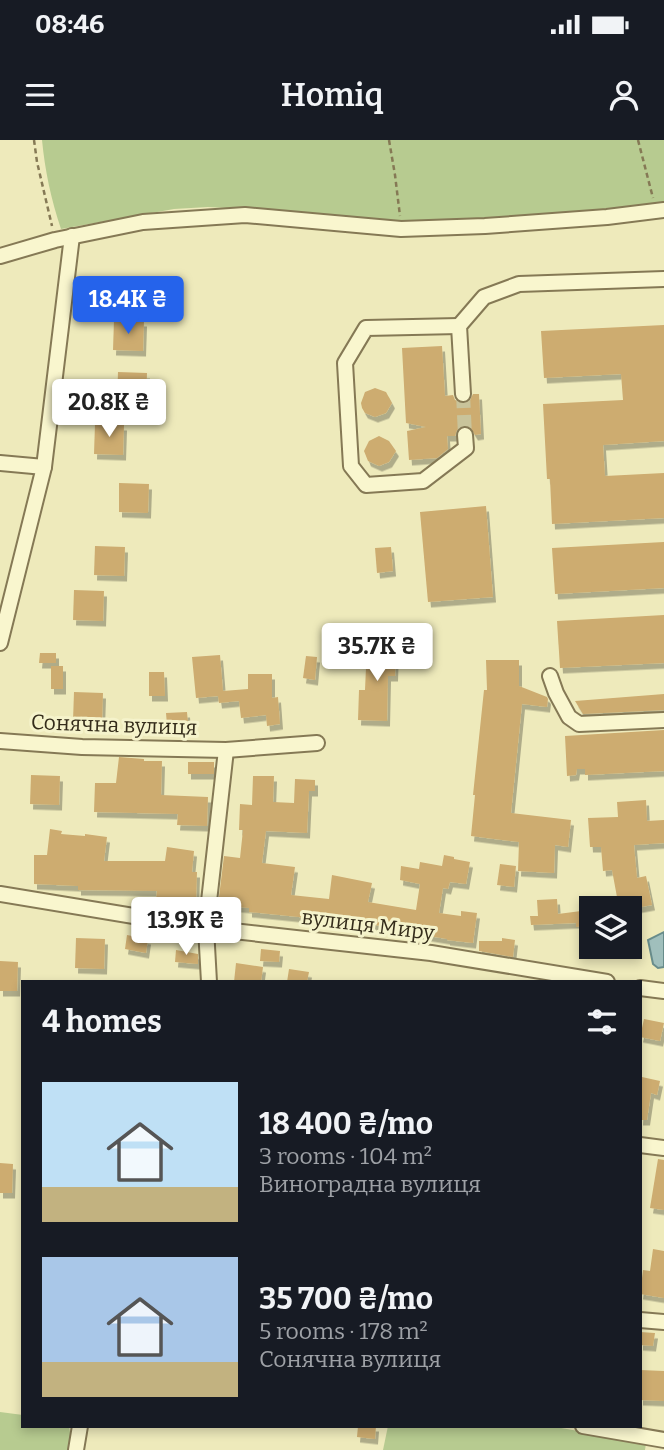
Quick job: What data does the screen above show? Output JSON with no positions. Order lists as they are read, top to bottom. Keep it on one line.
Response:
{"streets":{"street":["Сонячна вулиця","вулиця Миру"]},"crossings":[["Сонячна вулиця","вулиця Миру"]],"page":{"status":"08:46","header":"Homiq","price":["18.4K ₴","20.8K ₴","35.7K ₴","13.9K ₴"],"heading":"4 homes","list":[{"name":"18 400 ₴/mo","note":"3 rooms · 104 m² · Виноградна вулиця"},{"name":"35 700 ₴/mo","note":"5 rooms · 178 m² · Сонячна вулиця"}]}}
